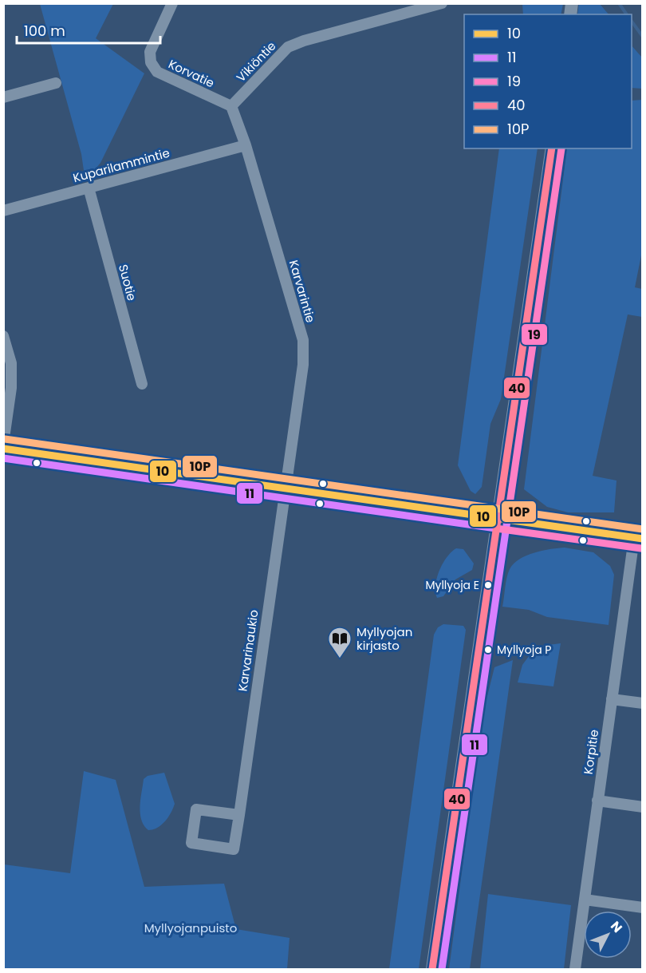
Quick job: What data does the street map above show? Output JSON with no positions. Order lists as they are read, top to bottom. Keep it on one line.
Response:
{"streets":{"street":["Vikiöntie","Korvatie","Kuparilammintie","Suotie","Karvarintie","Karvarinaukio","Korpitie"]},"crossings":[["Vikiöntie","Korvatie"],["Vikiöntie","Karvarintie"],["Korvatie","Karvarintie"],["Kuparilammintie","Suotie"],["Kuparilammintie","Karvarintie"],["Karvarintie","Karvarinaukio"]],"parks":["Myllyojanpuisto"],"places":{"other":["Myllyoja E","Myllyoja P"],"library":["Myllyojan kirjasto"]},"lines":["transit line 19","transit line 40","transit line 10P","transit line 10","transit line 11"],"legend":["10","11","19","40","10P"],"scale_bar":"100 m","north":"top right"}
